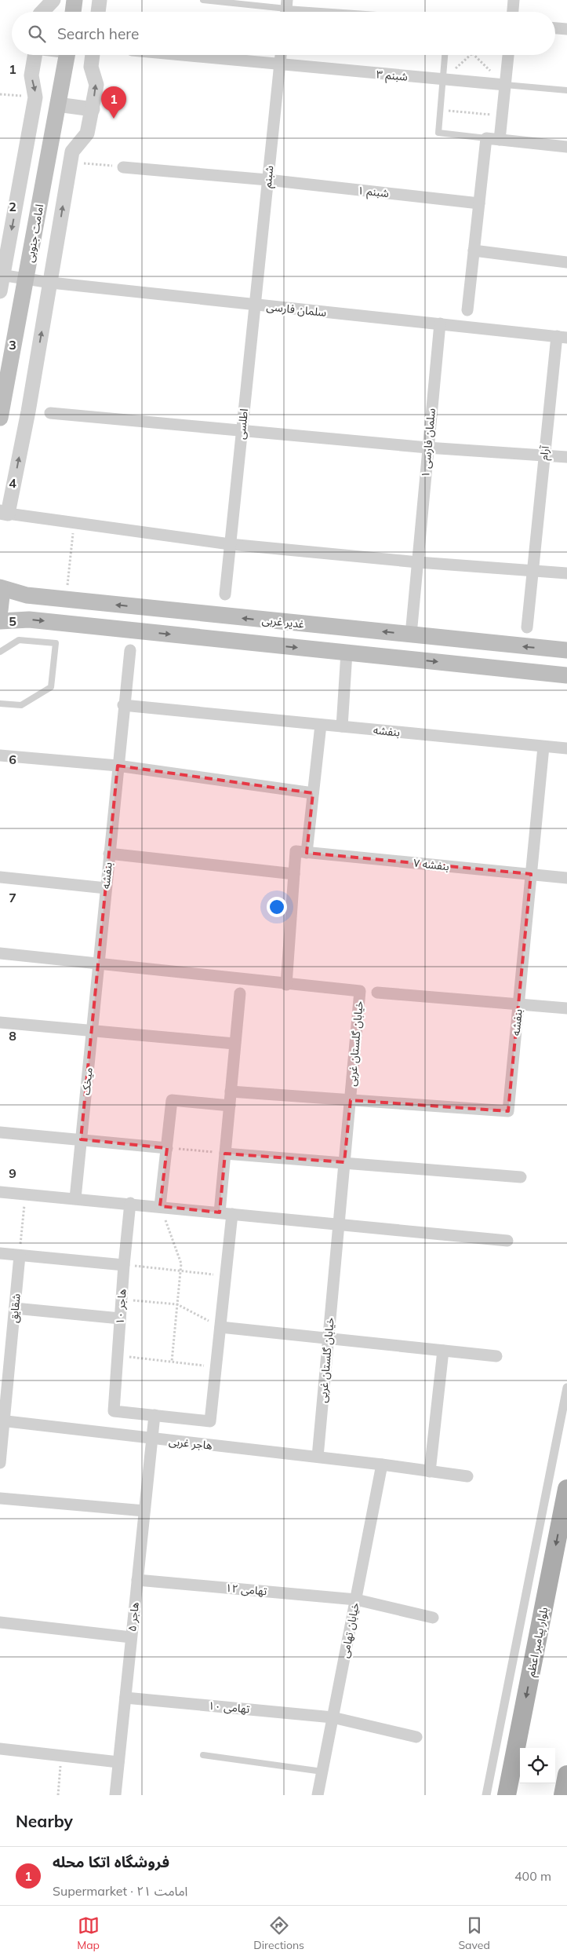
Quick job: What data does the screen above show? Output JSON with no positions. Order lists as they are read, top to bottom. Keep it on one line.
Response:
{"streets":{"main road":["امامت جنوبی","غدیر غربی","بلوار پیامبر اعظم"],"street":["شبنم ۳","شبنم","شبنم ۱","سلمان فارسی","اطلسی","سلمان فارسی ۱","آرام","بنفشه","بنفشه ۷","خیابان گلستان غربی","میخک","هاجر ۱۰","شقایق","هاجر غربی","تهامی ۱۲","هاجر ۵","خیابان تهامی","تهامی ۱۰"]},"crossings":[["شبنم ۳","شبنم"],["شبنم","شبنم ۱"],["شبنم","سلمان فارسی"],["شبنم","اطلسی"],["امامت جنوبی","سلمان فارسی"],["سلمان فارسی","اطلسی"],["سلمان فارسی","سلمان فارسی ۱"],["سلمان فارسی","آرام"],["سلمان فارسی ۱","غدیر غربی"],["بنفشه","بنفشه ۷"],["بنفشه","خیابان گلستان غربی"],["بنفشه","میخک"],["خیابان گلستان غربی","میخک"],["خیابان گلستان غربی","هاجر غربی"],["هاجر ۱۰","هاجر ۵"],["شقایق","هاجر غربی"],["هاجر غربی","هاجر ۵"],["هاجر غربی","خیابان تهامی"],["تهامی ۱۲","هاجر ۵"],["تهامی ۱۲","خیابان تهامی"],["هاجر ۵","تهامی ۱۰"],["خیابان تهامی","تهامی ۱۰"]],"one_way":["بلوار پیامبر اعظم"],"page":{"search":"Search here","pins":"1","heading":"Nearby","list":[{"mark":"1","name":"فروشگاه اتکا محله","note":"Supermarket · امامت ۲۱","value":"400 m"}],"nav":["Map","Directions","Saved"]},"grid":{"rows":["1","2","3","4","5","6","7","8","9"]}}
